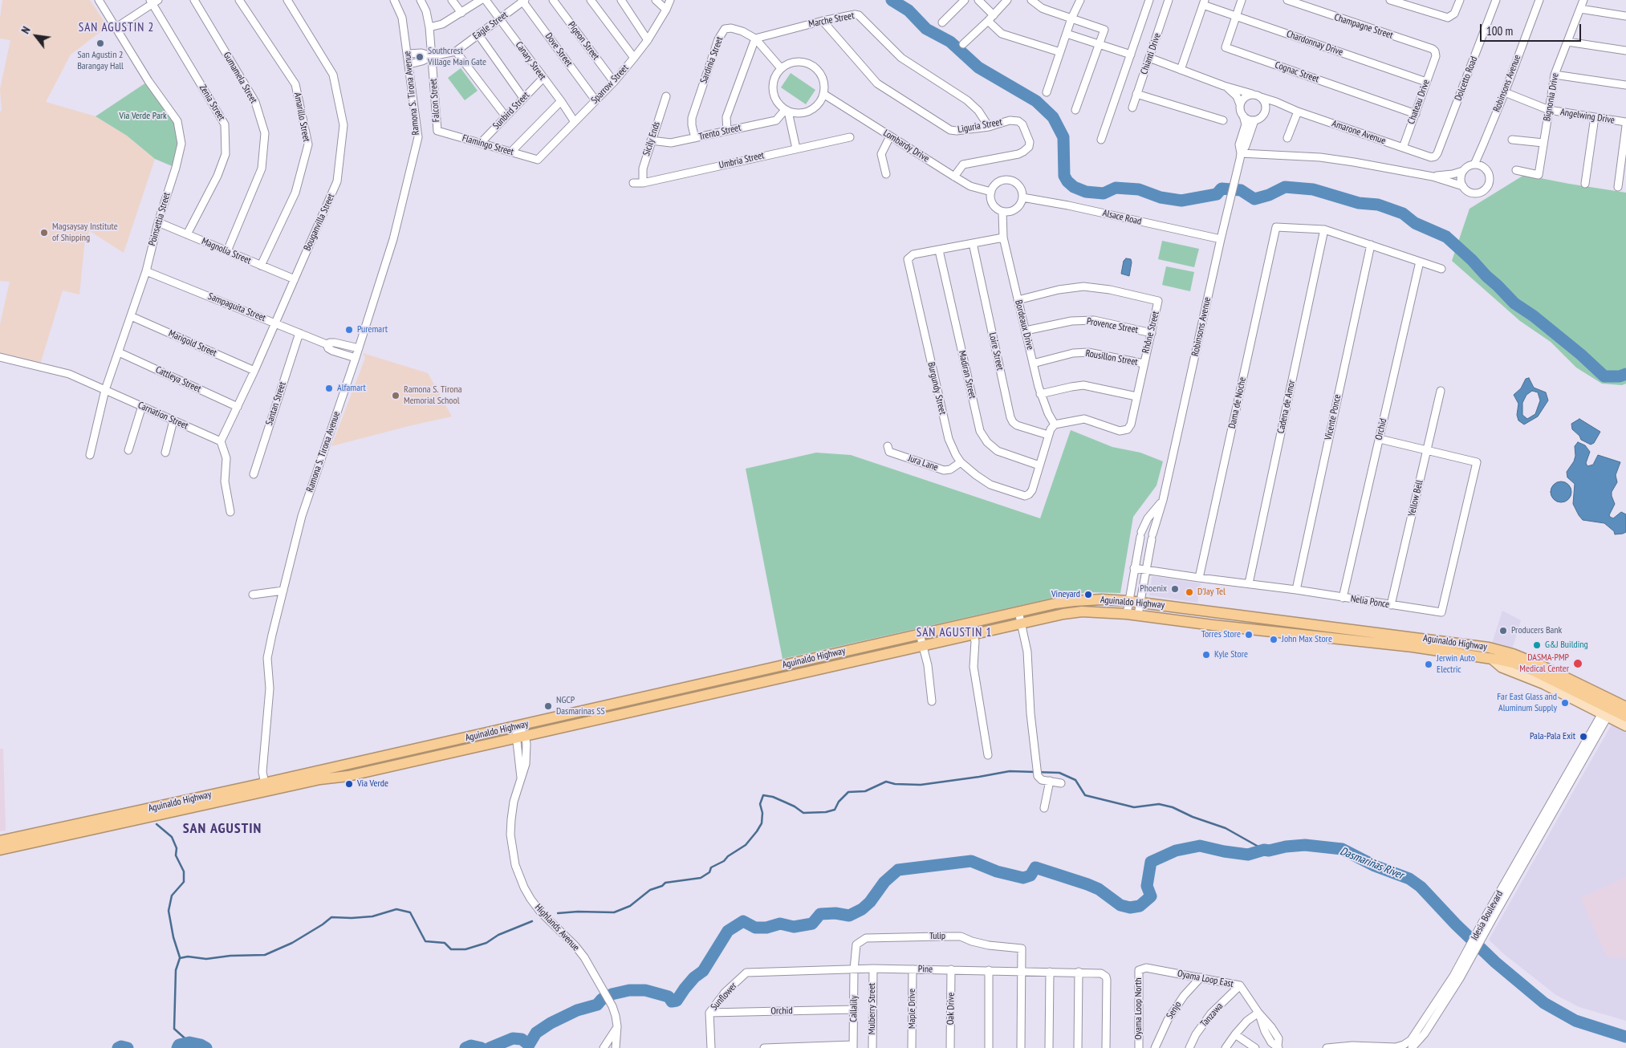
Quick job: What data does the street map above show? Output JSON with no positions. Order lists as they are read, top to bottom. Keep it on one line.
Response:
{"streets":{"highway":["Aguinaldo Highway"],"street":["Marche Street","Eagle Street","Champagne Street","Pigeon Street","Chardonnay Drive","Dove Street","Chianti Drive","Sardinia Street","Canary Street","Cognac Street","Gumamela Street","Dolcetto Road","Robinsons Avenue","Sparrow Street","Ramona S. Tirona Avenue","Bignonia Drive","Falcon Street","Chateau Drive","Zenia Street","Sunbird Street","Angelwing Drive","Amarillo Street","Liguria Street","Trento Street","Amarone Avenue","Sicily Ends","Flamingo Street","Lombardy Drive","Umbria Street","Alsace Road","Poinsettia Street","Bouganvilla Street","Magnolia Street","Sampaguita Street","Bordeaux Drive","Provence Street","Rhône Street","Marigold Street","Loire Street","Rousillon Street","Madiran Street","Cattleya Street","Burgundy Street","Dama de Noche","Santan Street","Cadena de Amor","Carnation Street","Vicente Ponce","Orchid","Jura Lane","Yellow Bell","Nelia Ponce","Idesia Boulevard","Highlands Avenue","Tulip","Pine","Oyama Loop East","Sunflower","Callalily","Mulberry Street","Maple Drive","Oak Drive","Oyama Loop North","Senjo","Tanzawa"]},"crossings":[["Marche Street","Sardinia Street"],["Marche Street","Liguria Street"],["Eagle Street","Dove Street"],["Eagle Street","Canary Street"],["Eagle Street","Ramona S. Tirona Avenue"],["Eagle Street","Falcon Street"],["Champagne Street","Chateau Drive"],["Pigeon Street","Sparrow Street"],["Chardonnay Drive","Cognac Street"],["Chardonnay Drive","Chateau Drive"],["Dove Street","Sparrow Street"],["Sardinia Street","Trento Street"],["Sardinia Street","Lombardy Drive"],["Canary Street","Sparrow Street"],["Canary Street","Sunbird Street"],["Cognac Street","Chateau Drive"],["Gumamela Street","Magnolia Street"],["Dolcetto Road","Amarone Avenue"],["Robinsons Avenue","Angelwing Drive"],["Robinsons Avenue","Amarone Avenue"],["Robinsons Avenue","Alsace Road"],["Robinsons Avenue","Nelia Ponce"],["Robinsons Avenue","Aguinaldo Highway"],["Sparrow Street","Flamingo Street"],["Ramona S. Tirona Avenue","Sampaguita Street"],["Ramona S. Tirona Avenue","Aguinaldo Highway"],["Bignonia Drive","Angelwing Drive"],["Falcon Street","Flamingo Street"],["Chateau Drive","Amarone Avenue"],["Zenia Street","Magnolia Street"],["Sunbird Street","Flamingo Street"],["Amarillo Street","Magnolia Street"],["Liguria Street","Lombardy Drive"],["Trento Street","Sicily Ends"],["Trento Street","Lombardy Drive"],["Sicily Ends","Umbria Street"],["Lombardy Drive","Alsace Road"],["Lombardy Drive","Bordeaux Drive"],["Alsace Road","Bordeaux Drive"],["Poinsettia Street","Magnolia Street"],["Poinsettia Street","Sampaguita Street"],["Poinsettia Street","Marigold Street"],["Poinsettia Street","Cattleya Street"],["Poinsettia Street","Carnation Street"],["Bouganvilla Street","Magnolia Street"],["Bouganvilla Street","Sampaguita Street"],["Bouganvilla Street","Marigold Street"],["Bouganvilla Street","Cattleya Street"],["Bouganvilla Street","Carnation Street"],["Sampaguita Street","Santan Street"],["Bordeaux Drive","Provence Street"],["Bordeaux Drive","Rhône Street"],["Bordeaux Drive","Rousillon Street"],["Bordeaux Drive","Burgundy Street"],["Provence Street","Rhône Street"],["Rhône Street","Rousillon Street"],["Rhône Street","Burgundy Street"],["Loire Street","Burgundy Street"],["Madiran Street","Burgundy Street"],["Burgundy Street","Jura Lane"],["Dama de Noche","Cadena de Amor"],["Dama de Noche","Nelia Ponce"],["Cadena de Amor","Nelia Ponce"],["Vicente Ponce","Nelia Ponce"],["Orchid","Nelia Ponce"],["Orchid","Sunflower"],["Orchid","Callalily"],["Yellow Bell","Nelia Ponce"],["Aguinaldo Highway","Idesia Boulevard"],["Aguinaldo Highway","Highlands Avenue"],["Tulip","Pine"],["Tulip","Callalily"],["Pine","Sunflower"],["Pine","Callalily"],["Pine","Mulberry Street"],["Pine","Maple Drive"],["Pine","Oak Drive"],["Oyama Loop East","Oyama Loop North"],["Oyama Loop East","Senjo"],["Oyama Loop East","Tanzawa"]],"districts":["SAN AGUSTIN 2","SAN AGUSTIN 1","SAN AGUSTIN"],"water":["Dasmariñas River"],"parks":["Via Verde Park"],"places":["San Agustin 2 Barangay Hall","Southcrest Village Main Gate","Magsaysay Institute of Shipping","Puremart","Alfamart","Ramona S. Tirona Memorial School","Phoenix","D'Jay Tel","Vineyard","Producers Bank","Torres Store","John Max Store","G&J Building","Kyle Store","DASMA-PMP Medical Center","Jerwin Auto Electric","Far East Glass and Aluminum Supply","NGCP Dasmarinas SS","Pala-Pala Exit","Via Verde"],"scale_bar":"100 m","north":"top left"}
